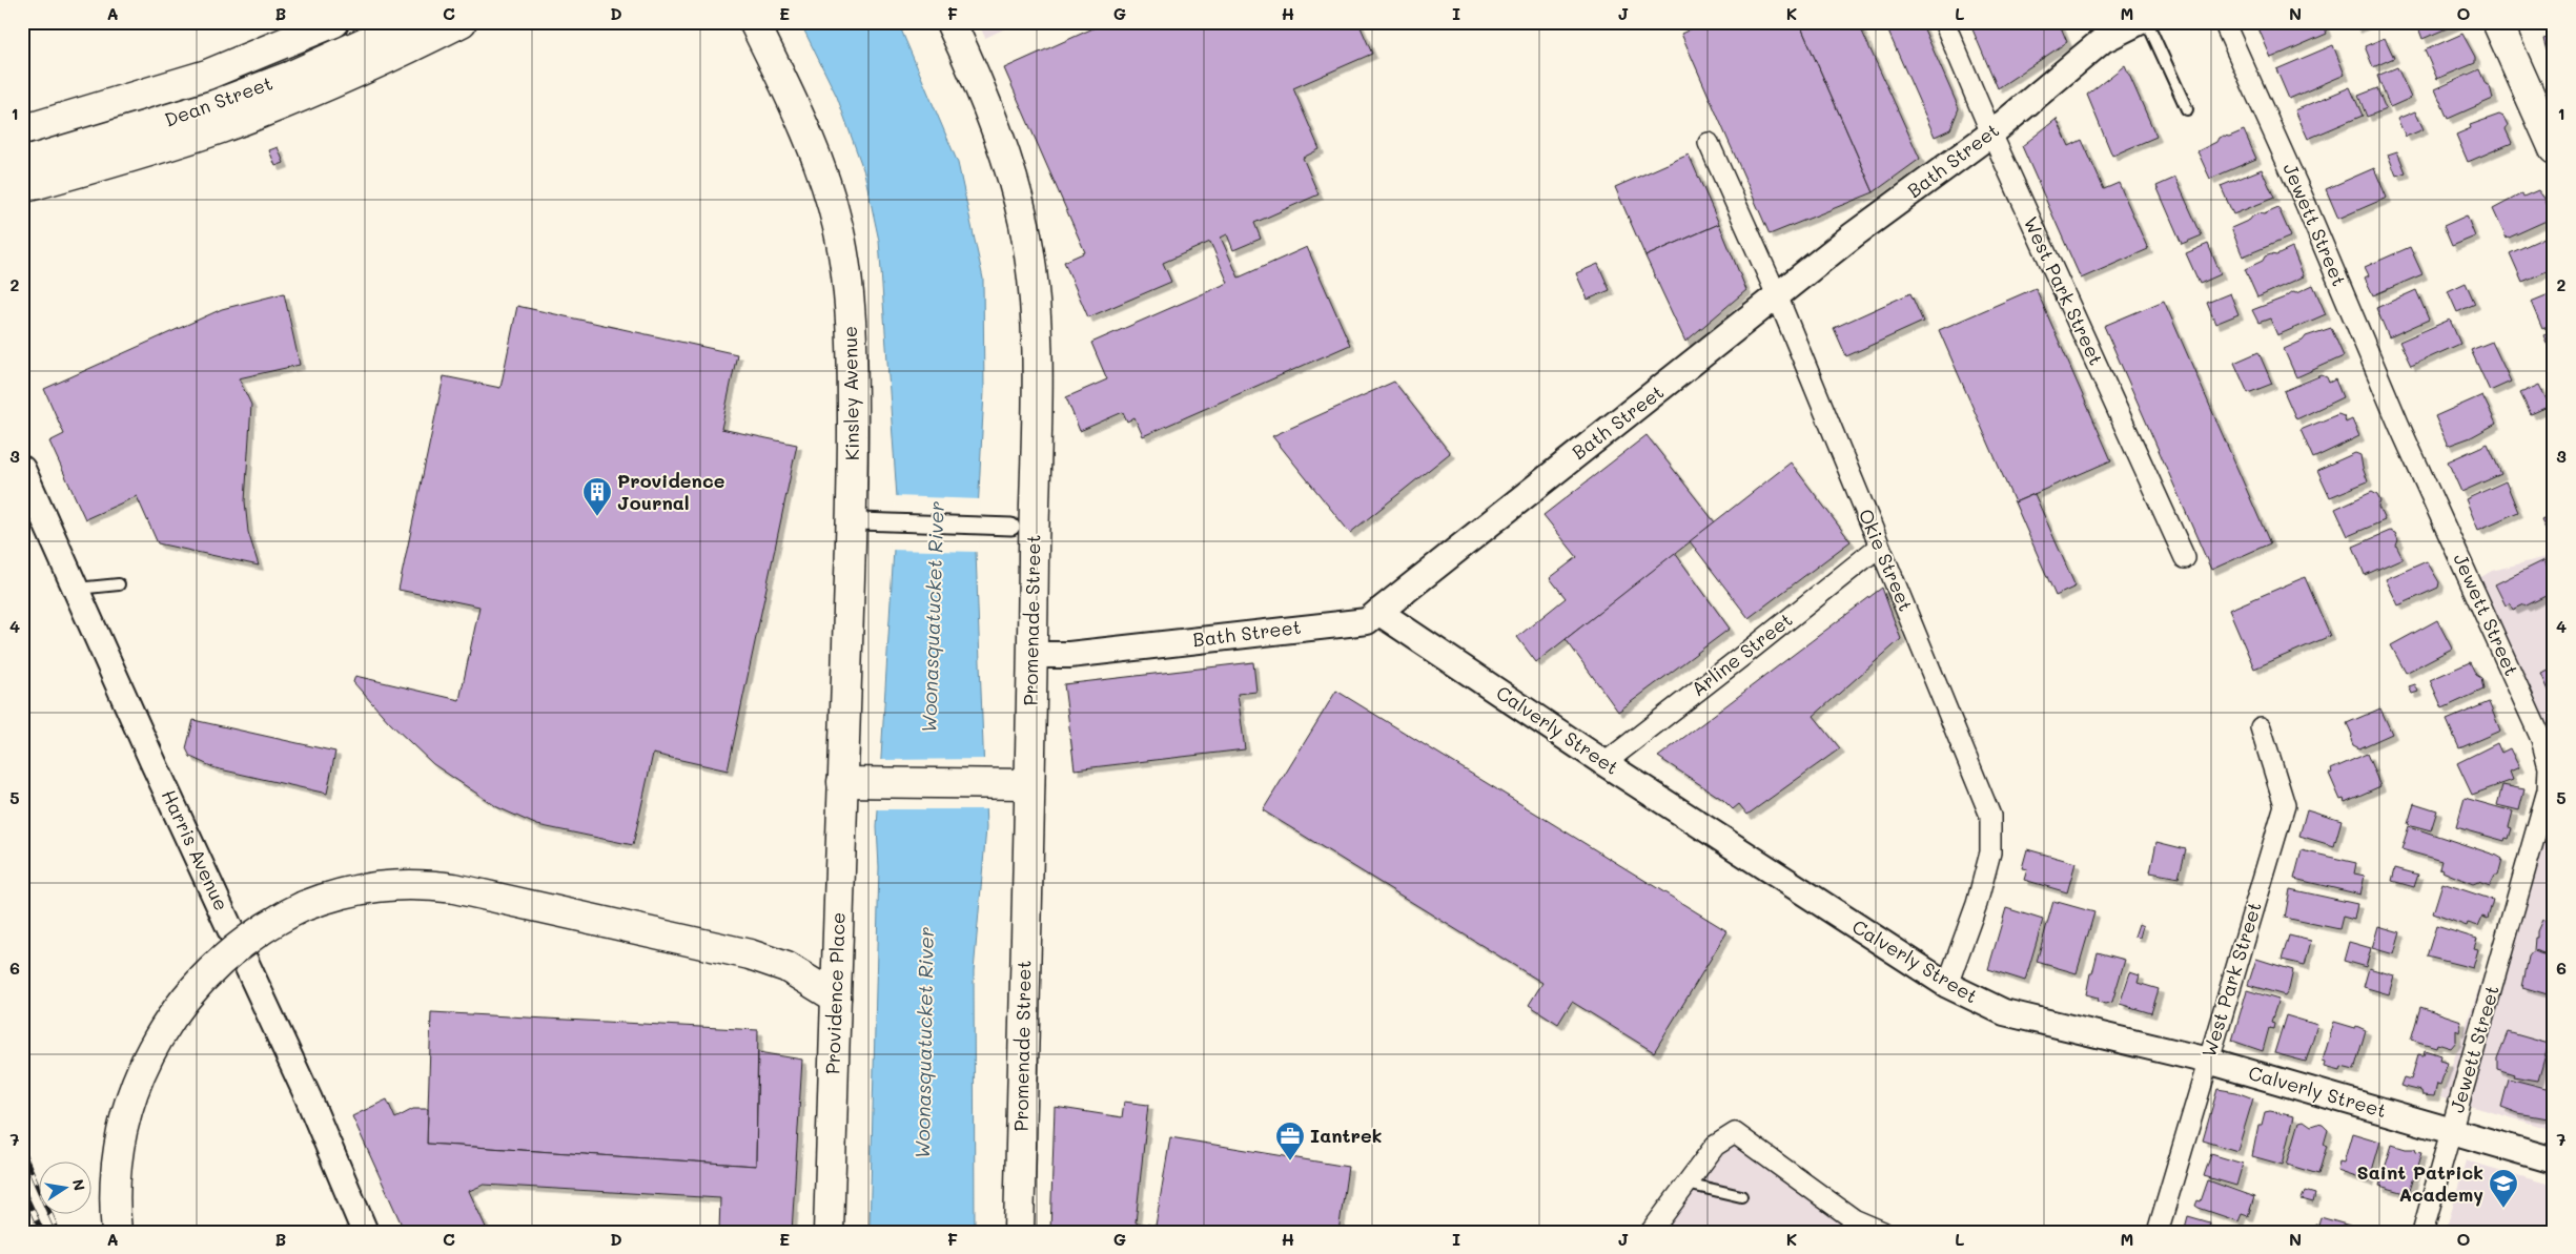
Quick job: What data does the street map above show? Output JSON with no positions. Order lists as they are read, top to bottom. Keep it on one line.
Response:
{"streets":{"main road":["Dean Street","Kinsley Avenue","Promenade Street","Providence Place"],"street":["Bath Street","Jewett Street","West Park Street","Okie Street","Arline Street","Calverly Street","Harris Avenue"]},"crossings":[["Bath Street","West Park Street"],["Bath Street","Okie Street"],["Bath Street","Promenade Street"],["Bath Street","Calverly Street"],["Jewett Street","Calverly Street"],["West Park Street","Calverly Street"],["Kinsley Avenue","Providence Place"],["Okie Street","Arline Street"],["Okie Street","Calverly Street"],["Arline Street","Calverly Street"]],"water":["Woonasquatucket River"],"places":{"building":["Providence Journal"],"office":["Iantrek"],"school or university":["Saint Patrick Academy"]},"north":"right","grid":{"columns":["A","B","C","D","E","F","G","H","I","J","K","L","M","N","O"],"rows":["1","2","3","4","5","6","7"]}}
